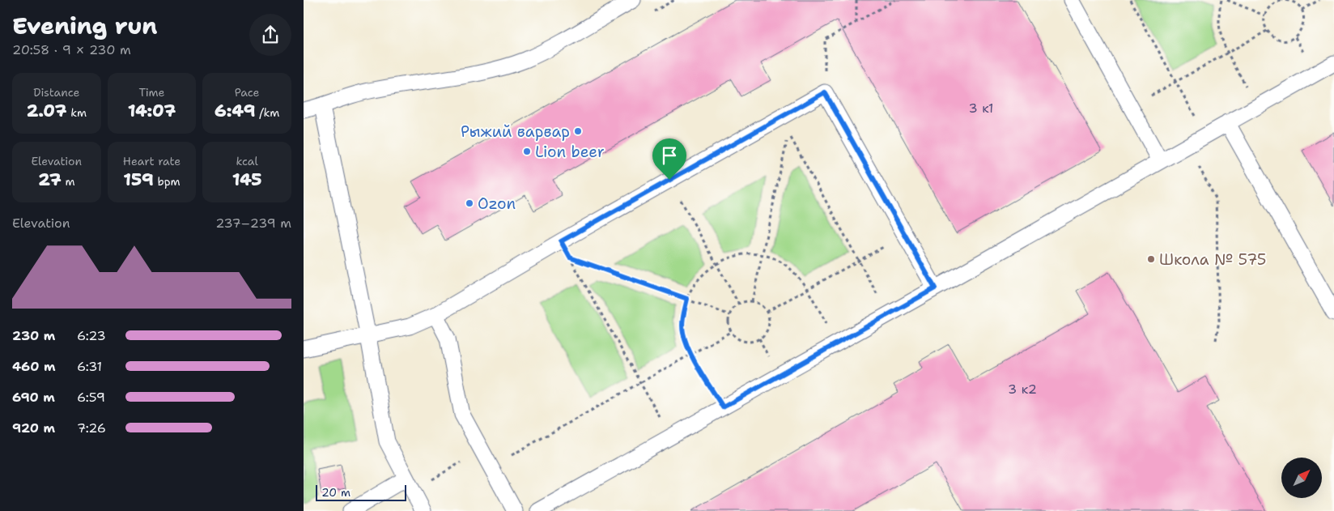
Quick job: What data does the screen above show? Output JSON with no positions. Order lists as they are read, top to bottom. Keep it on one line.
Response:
{"places":["Рыжий варвар","Lion beer","Ozon","Школа № 575"],"house_numbers":["3 к1","3 к2"],"scale_bar":"20 m","north":"top right","page":{"heading":["Evening run","20:58 · 9 × 230 m"],"stats":[["Distance","2.07 km"],["Time","14:07"],["Pace","6:49 /km"],["Elevation","27 m"],["Heart rate","159 bpm"],["kcal","145"]],"chart":["Elevation","237–239 m"],"list":[{"name":"230 m","note":"6:23"},{"name":"460 m","note":"6:31"},{"name":"690 m","note":"6:59"},{"name":"920 m","note":"7:26"}],"scale":"20 m"}}
